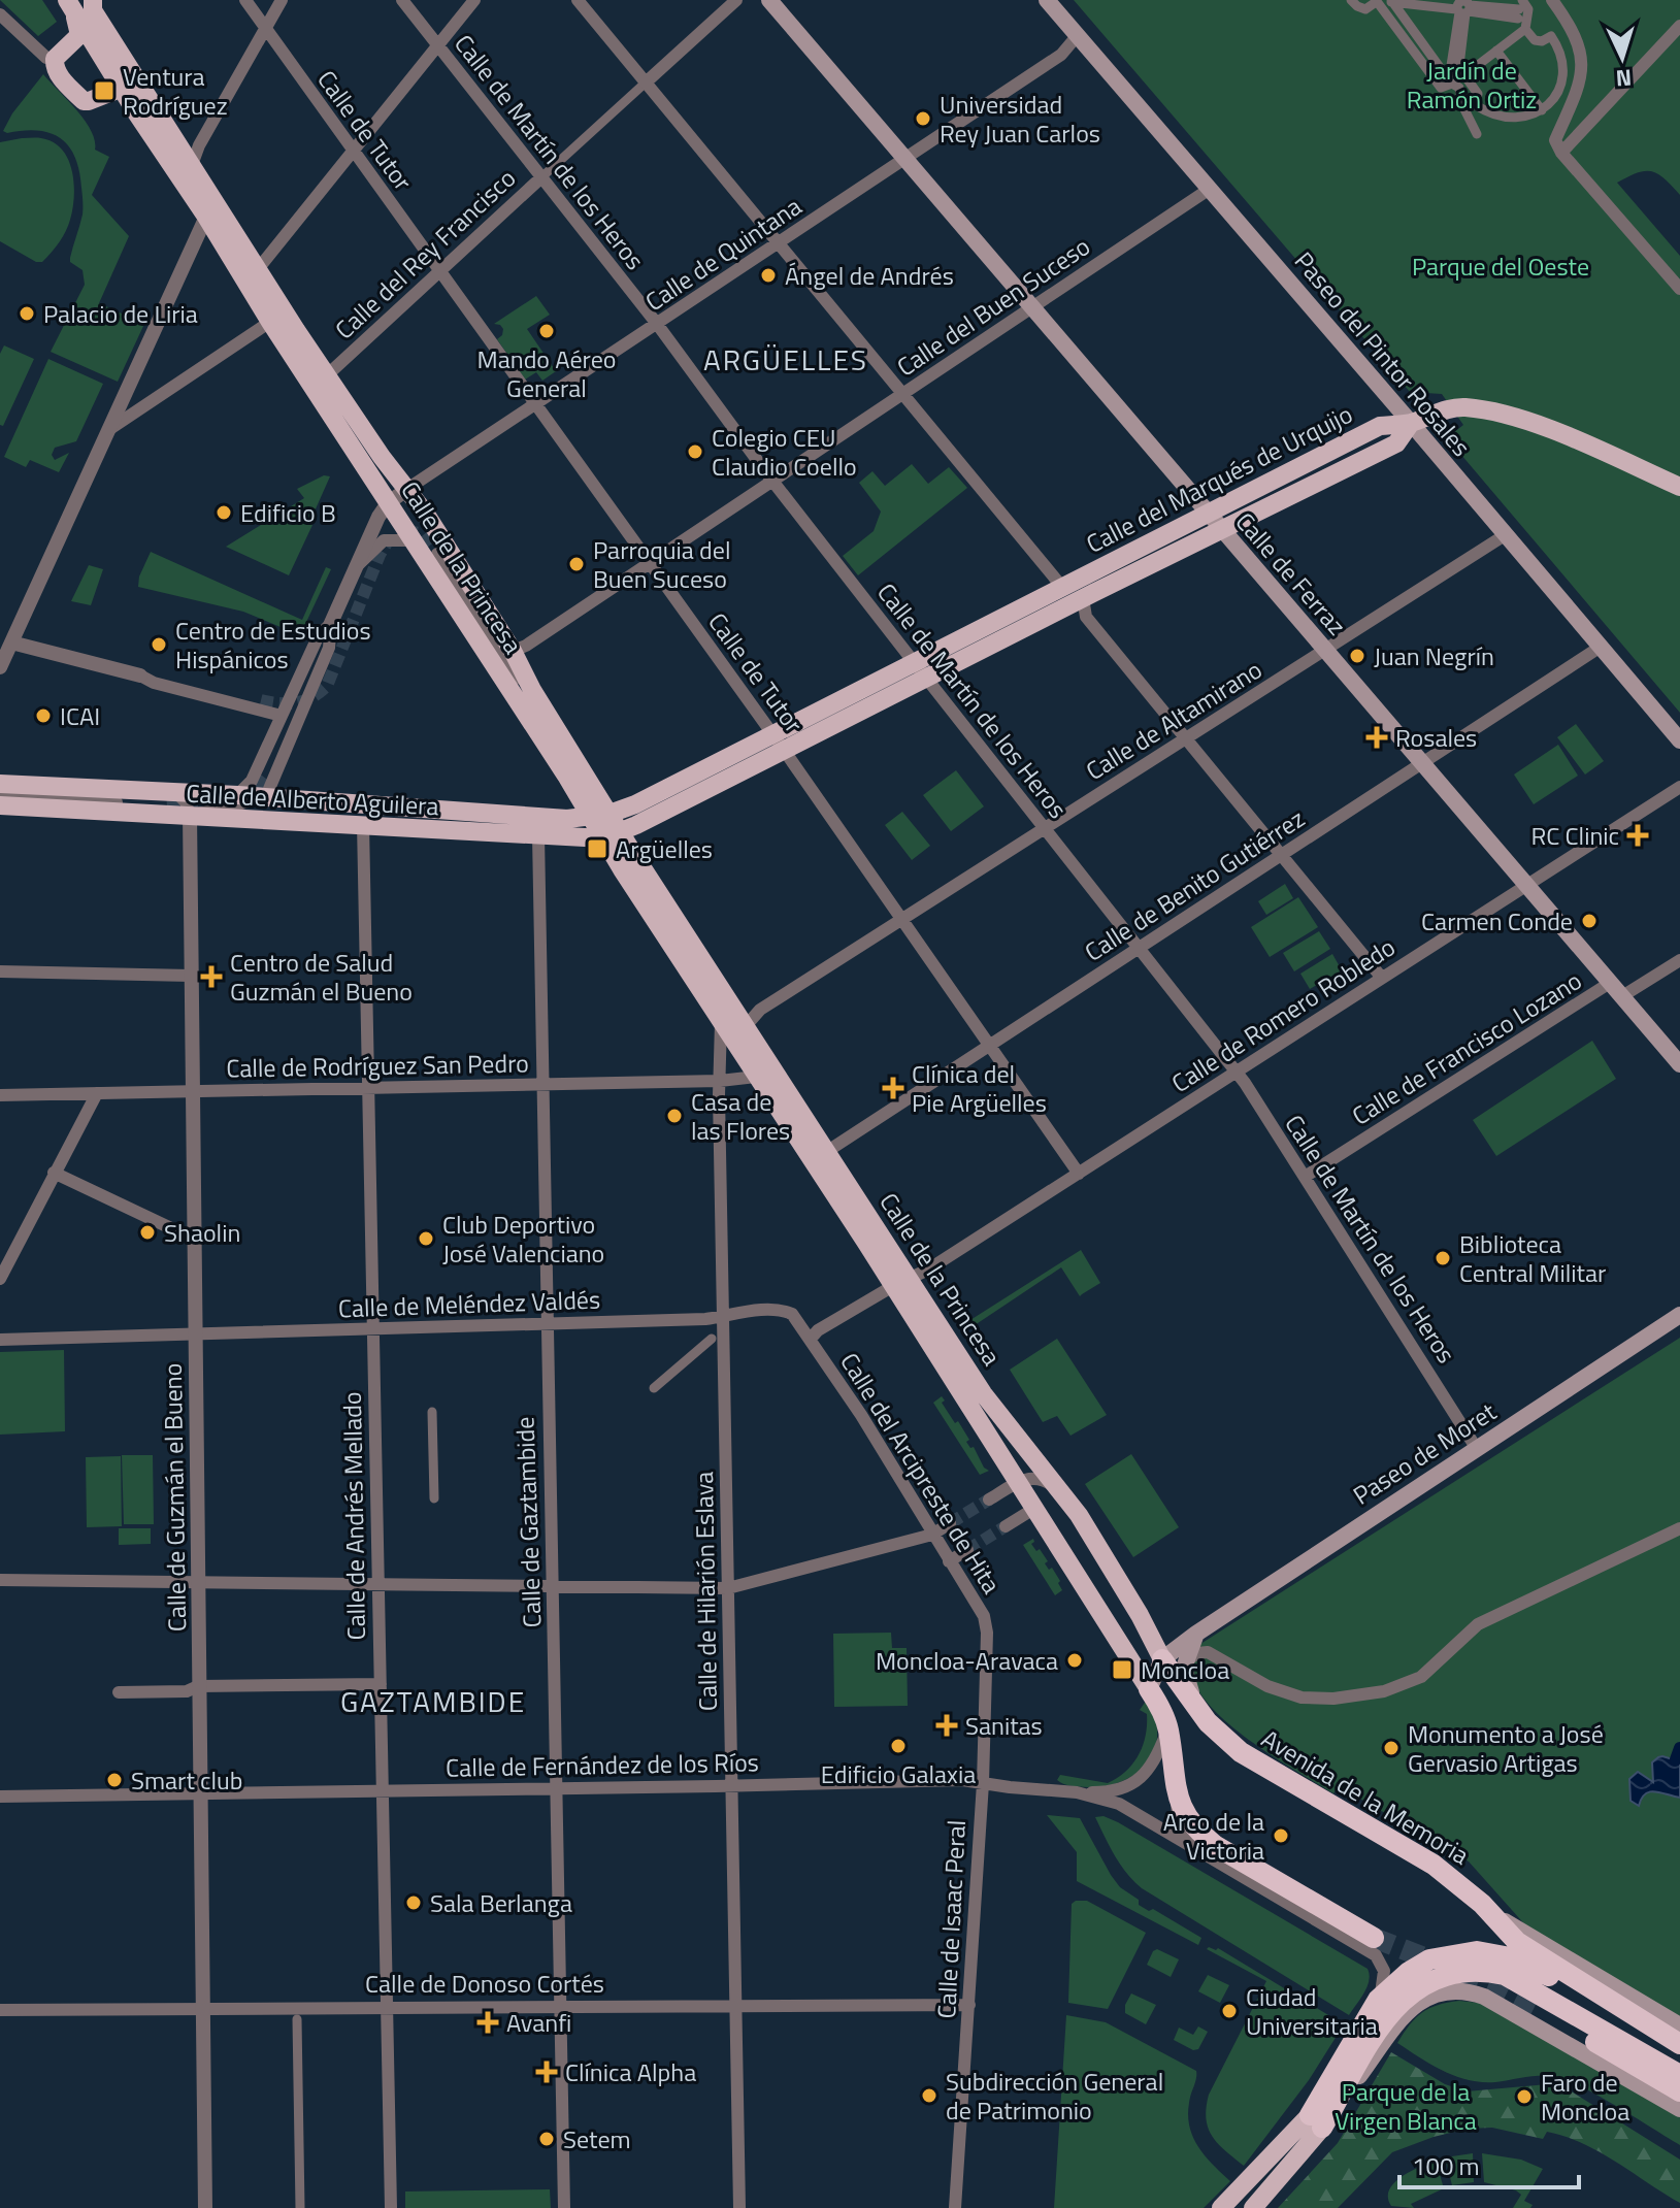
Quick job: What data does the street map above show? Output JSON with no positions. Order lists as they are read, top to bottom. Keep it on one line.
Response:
{"streets":{"highway":["Calle de la Princesa","Avenida de la Memoria"],"main road":["Paseo del Pintor Rosales","Calle del Marqués de Urquijo","Calle de Ferraz","Calle de Alberto Aguilera","Paseo de Moret"],"street":["Calle de Tutor","Calle de Martín de los Heros","Calle del Rey Francisco","Calle de Quintana","Calle del Buen Suceso","Calle de Altamirano","Calle de Benito Gutiérrez","Calle de Romero Robledo","Calle de Francisco Lozano","Calle de Rodríguez San Pedro","Calle de Meléndez Valdés","Calle del Arcipreste de Hita","Calle de Guzmán el Bueno","Calle de Andrés Mellado","Calle de Gaztambide","Calle de Hilarión Eslava","Calle de Fernández de los Ríos","Calle de Isaac Peral","Calle de Donoso Cortés"]},"crossings":[["Calle de Tutor","Calle del Rey Francisco"],["Calle de Tutor","Calle de Quintana"],["Calle de Tutor","Calle del Buen Suceso"],["Calle de Tutor","Calle del Marqués de Urquijo"],["Calle de Tutor","Calle de Altamirano"],["Calle de Tutor","Calle de Benito Gutiérrez"],["Calle de Tutor","Calle de Romero Robledo"],["Calle de Martín de los Heros","Calle del Rey Francisco"],["Calle de Martín de los Heros","Calle de Quintana"],["Calle de Martín de los Heros","Calle del Buen Suceso"],["Calle de Martín de los Heros","Calle del Marqués de Urquijo"],["Calle de Martín de los Heros","Calle de Altamirano"],["Calle de Martín de los Heros","Calle de Benito Gutiérrez"],["Calle de Martín de los Heros","Calle de Romero Robledo"],["Calle de Martín de los Heros","Calle de Francisco Lozano"],["Calle de Martín de los Heros","Paseo de Moret"],["Calle del Rey Francisco","Calle de la Princesa"],["Calle de Quintana","Paseo del Pintor Rosales"],["Calle de Quintana","Calle de la Princesa"],["Calle de Quintana","Calle de Ferraz"],["Calle del Buen Suceso","Paseo del Pintor Rosales"],["Calle del Buen Suceso","Calle de la Princesa"],["Calle del Buen Suceso","Calle de Ferraz"],["Paseo del Pintor Rosales","Calle del Marqués de Urquijo"],["Paseo del Pintor Rosales","Calle de Altamirano"],["Paseo del Pintor Rosales","Calle de Benito Gutiérrez"],["Calle del Marqués de Urquijo","Calle de la Princesa"],["Calle del Marqués de Urquijo","Calle de Ferraz"],["Calle del Marqués de Urquijo","Calle de Alberto Aguilera"],["Calle de la Princesa","Calle de Altamirano"],["Calle de la Princesa","Calle de Alberto Aguilera"],["Calle de la Princesa","Calle de Benito Gutiérrez"],["Calle de la Princesa","Calle de Romero Robledo"],["Calle de la Princesa","Calle de Rodríguez San Pedro"],["Calle de la Princesa","Paseo de Moret"],["Calle de la Princesa","Calle de Hilarión Eslava"],["Calle de la Princesa","Avenida de la Memoria"],["Calle de Ferraz","Calle de Altamirano"],["Calle de Ferraz","Calle de Benito Gutiérrez"],["Calle de Ferraz","Calle de Romero Robledo"],["Calle de Ferraz","Calle de Francisco Lozano"],["Calle de Alberto Aguilera","Calle de Guzmán el Bueno"],["Calle de Alberto Aguilera","Calle de Andrés Mellado"],["Calle de Alberto Aguilera","Calle de Gaztambide"],["Calle de Rodríguez San Pedro","Calle de Guzmán el Bueno"],["Calle de Rodríguez San Pedro","Calle de Andrés Mellado"],["Calle de Rodríguez San Pedro","Calle de Gaztambide"],["Calle de Rodríguez San Pedro","Calle de Hilarión Eslava"],["Calle de Meléndez Valdés","Calle del Arcipreste de Hita"],["Calle de Meléndez Valdés","Calle de Guzmán el Bueno"],["Calle de Meléndez Valdés","Calle de Andrés Mellado"],["Calle de Meléndez Valdés","Calle de Gaztambide"],["Calle de Meléndez Valdés","Calle de Hilarión Eslava"],["Paseo de Moret","Avenida de la Memoria"],["Calle del Arcipreste de Hita","Calle de Isaac Peral"],["Calle de Guzmán el Bueno","Calle de Fernández de los Ríos"],["Calle de Guzmán el Bueno","Calle de Donoso Cortés"],["Calle de Andrés Mellado","Calle de Fernández de los Ríos"],["Calle de Andrés Mellado","Calle de Donoso Cortés"],["Calle de Gaztambide","Calle de Fernández de los Ríos"],["Calle de Gaztambide","Calle de Donoso Cortés"],["Calle de Hilarión Eslava","Calle de Fernández de los Ríos"],["Calle de Hilarión Eslava","Calle de Donoso Cortés"],["Calle de Fernández de los Ríos","Calle de Isaac Peral"],["Calle de Isaac Peral","Calle de Donoso Cortés"]],"districts":["ARGÜELLES","GAZTAMBIDE"],"parks":["Jardín de Ramón Ortiz","Parque del Oeste","Parque de la Virgen Blanca"],"places":{"transit":["Ventura Rodríguez","Argüelles","Moncloa"],"other":["Universidad Rey Juan Carlos","Ángel de Andrés","Palacio de Liria","Mando Aéreo General","Colegio CEU Claudio Coello","Edificio B","Parroquia del Buen Suceso","Centro de Estudios Hispánicos","Juan Negrín","ICAI","Carmen Conde","Casa de las Flores","Shaolin","Club Deportivo José Valenciano","Biblioteca Central Militar","Moncloa-Aravaca","Edificio Galaxia","Monumento a José Gervasio Artigas","Smart club","Arco de la Victoria","Sala Berlanga","Ciudad Universitaria","Subdirección General de Patrimonio","Faro de Moncloa","Setem"],"health":["Rosales","RC Clinic","Centro de Salud Guzmán el Bueno","Clínica del Pie Argüelles","Sanitas","Avanfi","Clínica Alpha"]},"scale_bar":"100 m","north":"bottom"}
